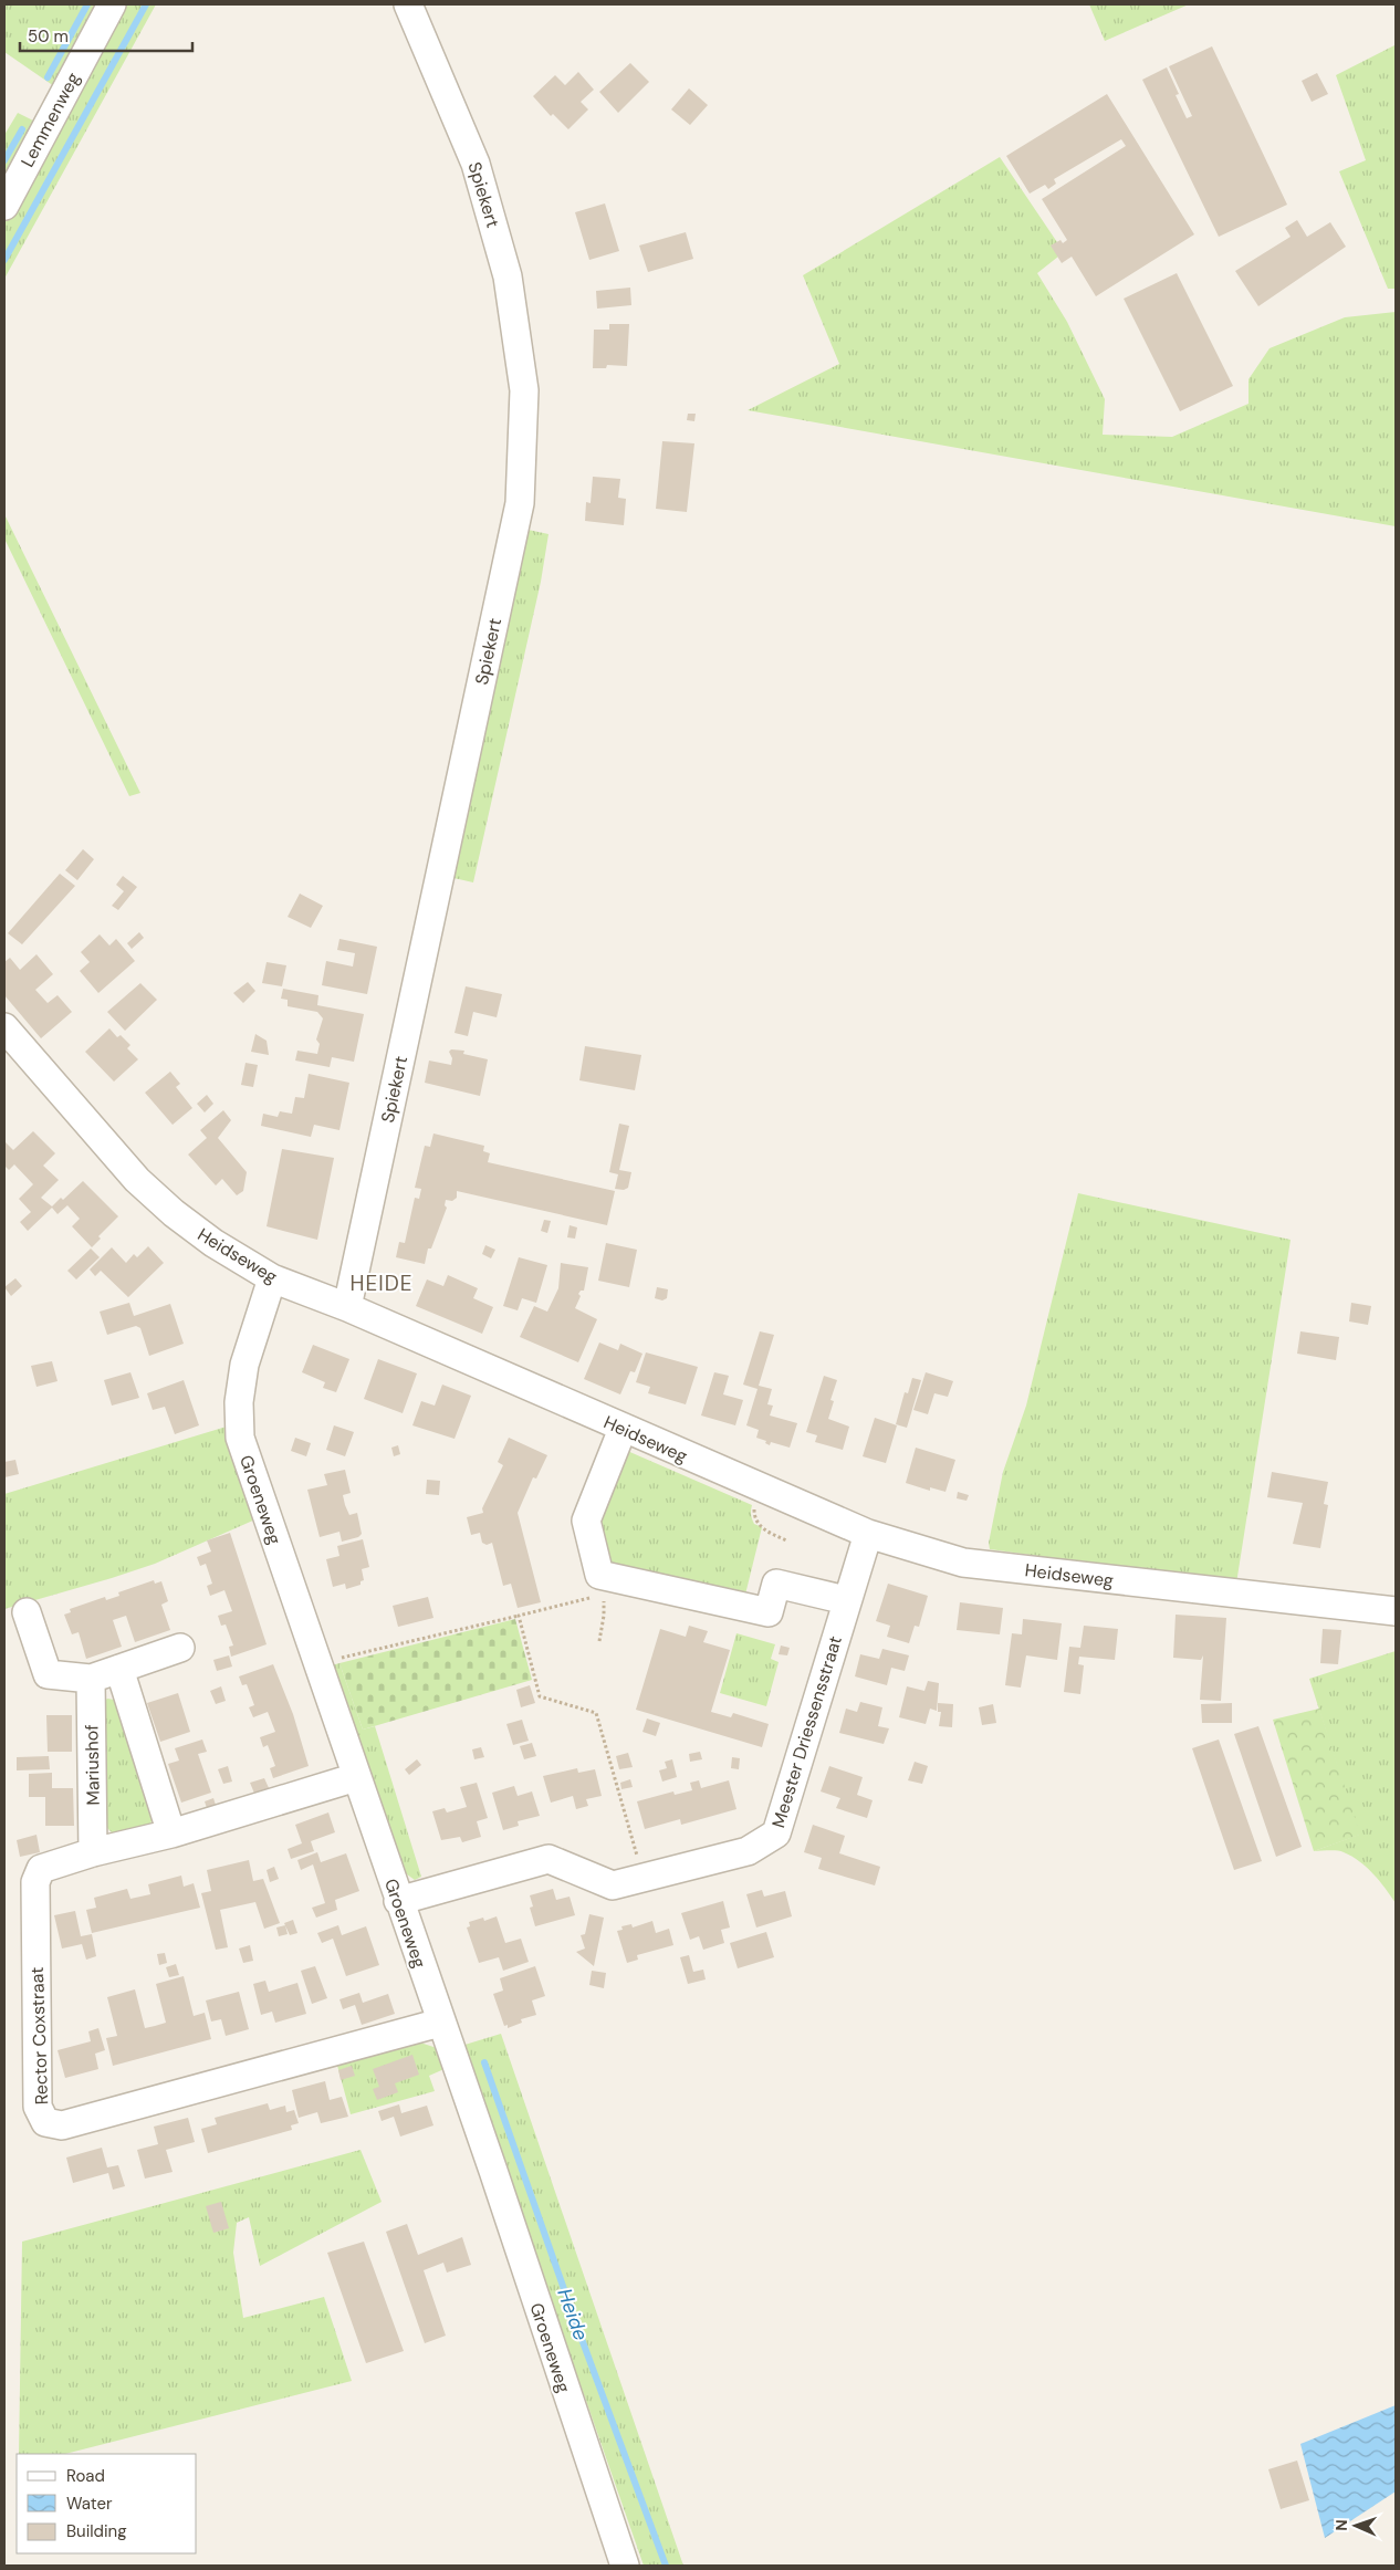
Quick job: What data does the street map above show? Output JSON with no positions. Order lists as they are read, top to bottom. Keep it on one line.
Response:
{"streets":{"street":["Lemmenweg","Spiekert","Heidseweg","Groeneweg","Meester Driessensstraat","Mariushof","Rector Coxstraat"]},"crossings":[["Spiekert","Heidseweg"],["Heidseweg","Groeneweg"],["Heidseweg","Meester Driessensstraat"],["Groeneweg","Meester Driessensstraat"],["Groeneweg","Rector Coxstraat"],["Mariushof","Rector Coxstraat"]],"districts":["HEIDE"],"water":["Heide"],"legend":["Road","Water","Building"],"scale_bar":"50 m","north":"left"}
